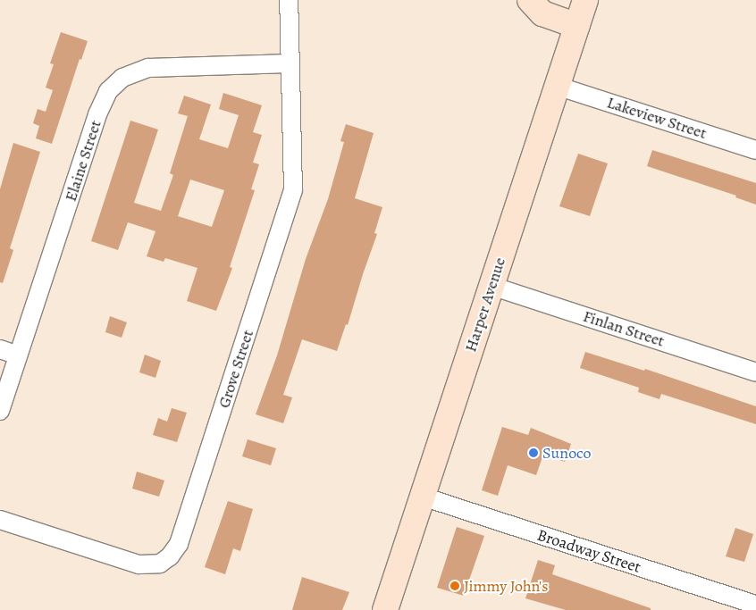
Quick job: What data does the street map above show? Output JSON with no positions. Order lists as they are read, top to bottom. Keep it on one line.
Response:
{"streets":{"main road":["Harper Avenue"],"street":["Lakeview Street","Elaine Street","Finlan Street","Grove Street","Broadway Street"]},"crossings":[["Lakeview Street","Harper Avenue"],["Elaine Street","Grove Street"],["Harper Avenue","Finlan Street"],["Harper Avenue","Broadway Street"]],"places":["Sunoco","Jimmy John's"]}
